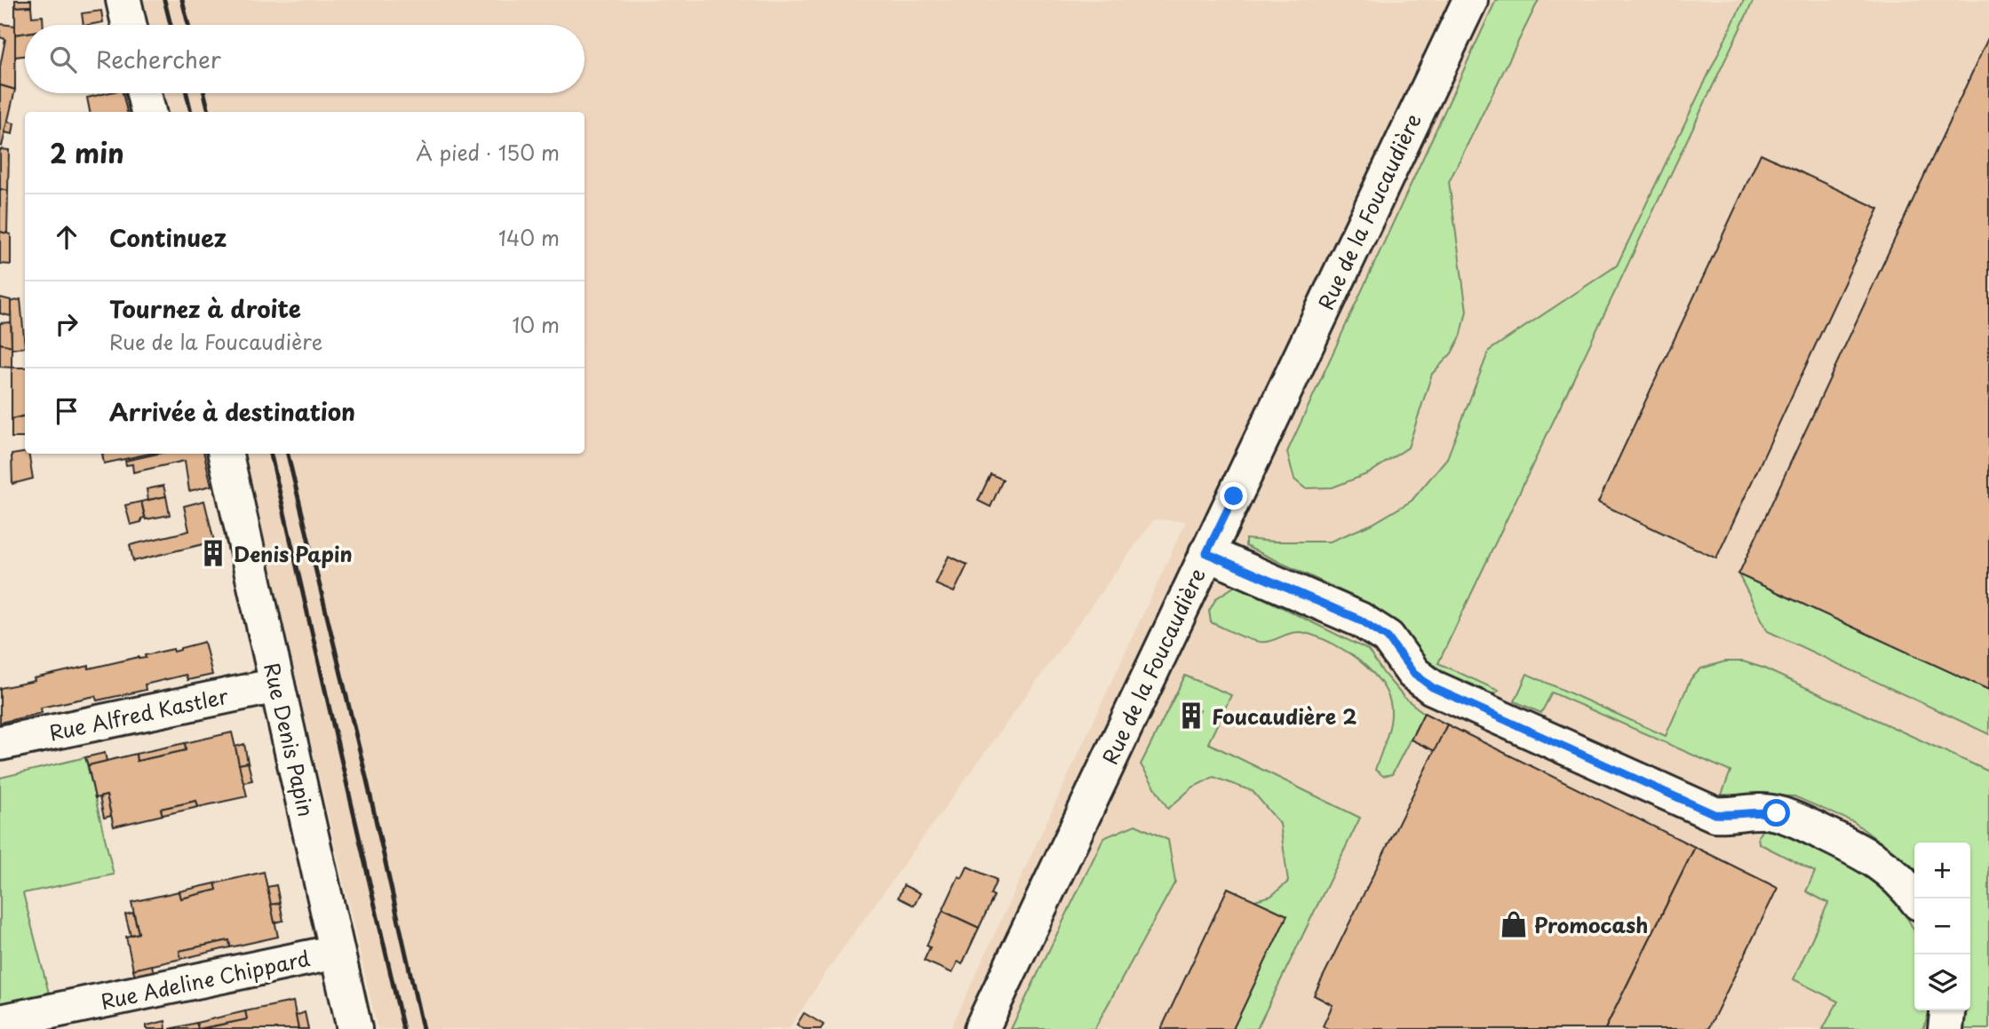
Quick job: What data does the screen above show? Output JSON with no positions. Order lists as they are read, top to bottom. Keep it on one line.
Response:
{"streets":{"street":["Rue de la Foucaudière","Rue Alfred Kastler","Rue Denis Papin","Rue Adeline Chippard"]},"crossings":[["Rue Alfred Kastler","Rue Denis Papin"],["Rue Denis Papin","Rue Adeline Chippard"]],"places":{"building":["Denis Papin","Foucaudière 2"],"shop":["Promocash"]},"page":{"search":"Rechercher","heading":["2 min","À pied · 150 m"],"list":[["Continuez","140 m"],["Tournez à droite","Rue de la Foucaudière","10 m"],"Arrivée à destination"],"map_buttons":["+","−"]}}
